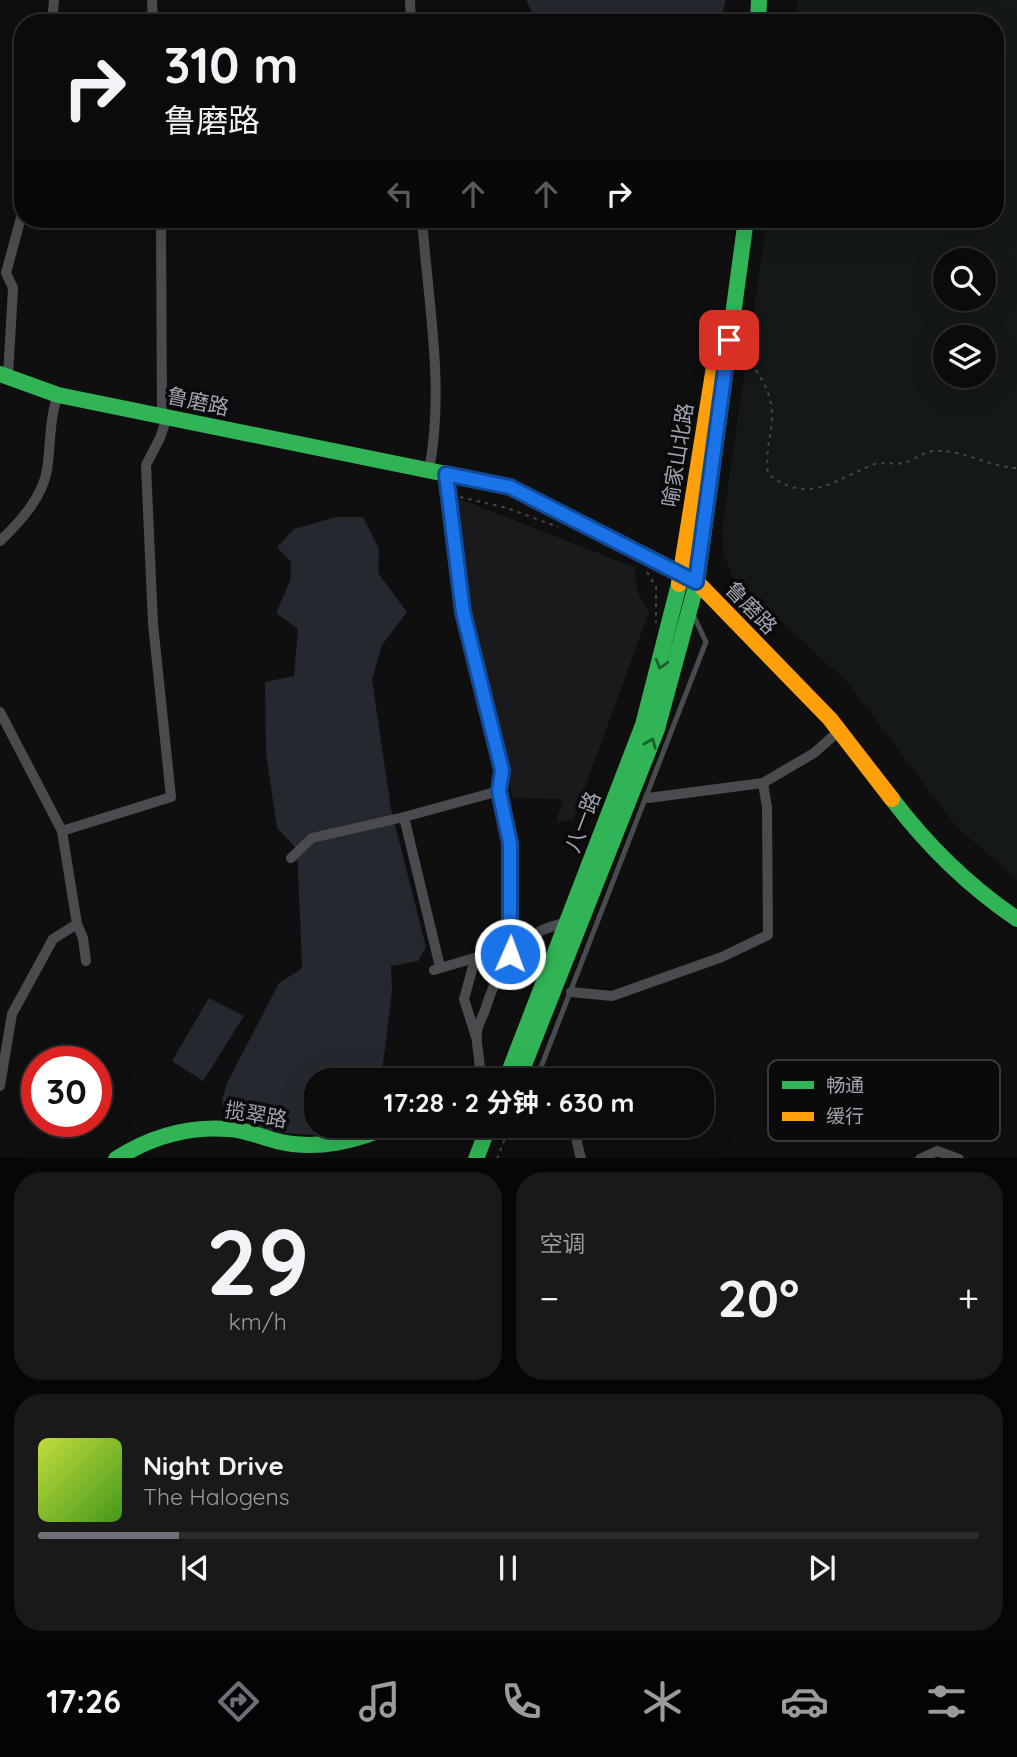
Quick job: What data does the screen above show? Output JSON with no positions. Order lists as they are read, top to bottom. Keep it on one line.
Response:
{"streets":{"main road":["鲁磨路","喻家山北路","八一路","揽翠路"]},"crossings":[["鲁磨路","喻家山北路"],["鲁磨路","八一路"],["喻家山北路","八一路"]],"legend":["畅通","缓行"],"page":{"turn":["310 m","鲁磨路"],"limit":"30","trip":"17:28 · 2 分钟 · 630 m","tile":[["29","km/h"],"空调"],"heat":["−","20°","+"],"song":["Night Drive","The Halogens"],"tabs":"17:26"}}
